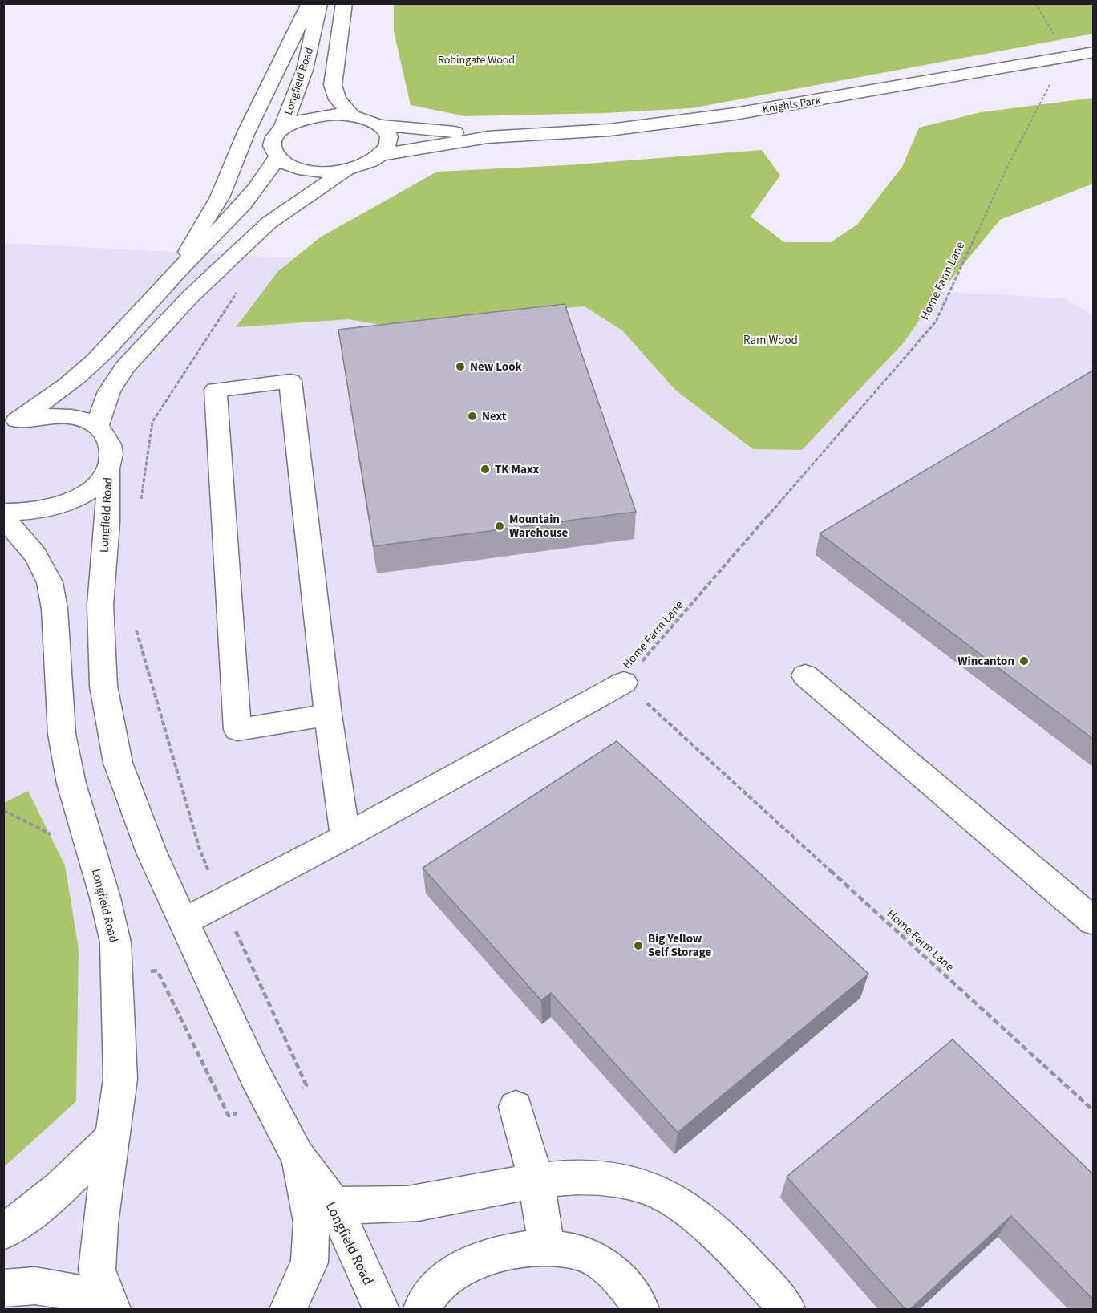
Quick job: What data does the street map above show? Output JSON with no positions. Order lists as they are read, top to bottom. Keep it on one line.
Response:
{"streets":{"street":["Longfield Road","Knights Park"],"path":["Home Farm Lane"]},"crossings":[["Longfield Road","Knights Park"]],"parks":["Robingate Wood","Ram Wood"],"places":["New Look","Next","TK Maxx","Mountain Warehouse","Wincanton","Big Yellow Self Storage"]}
